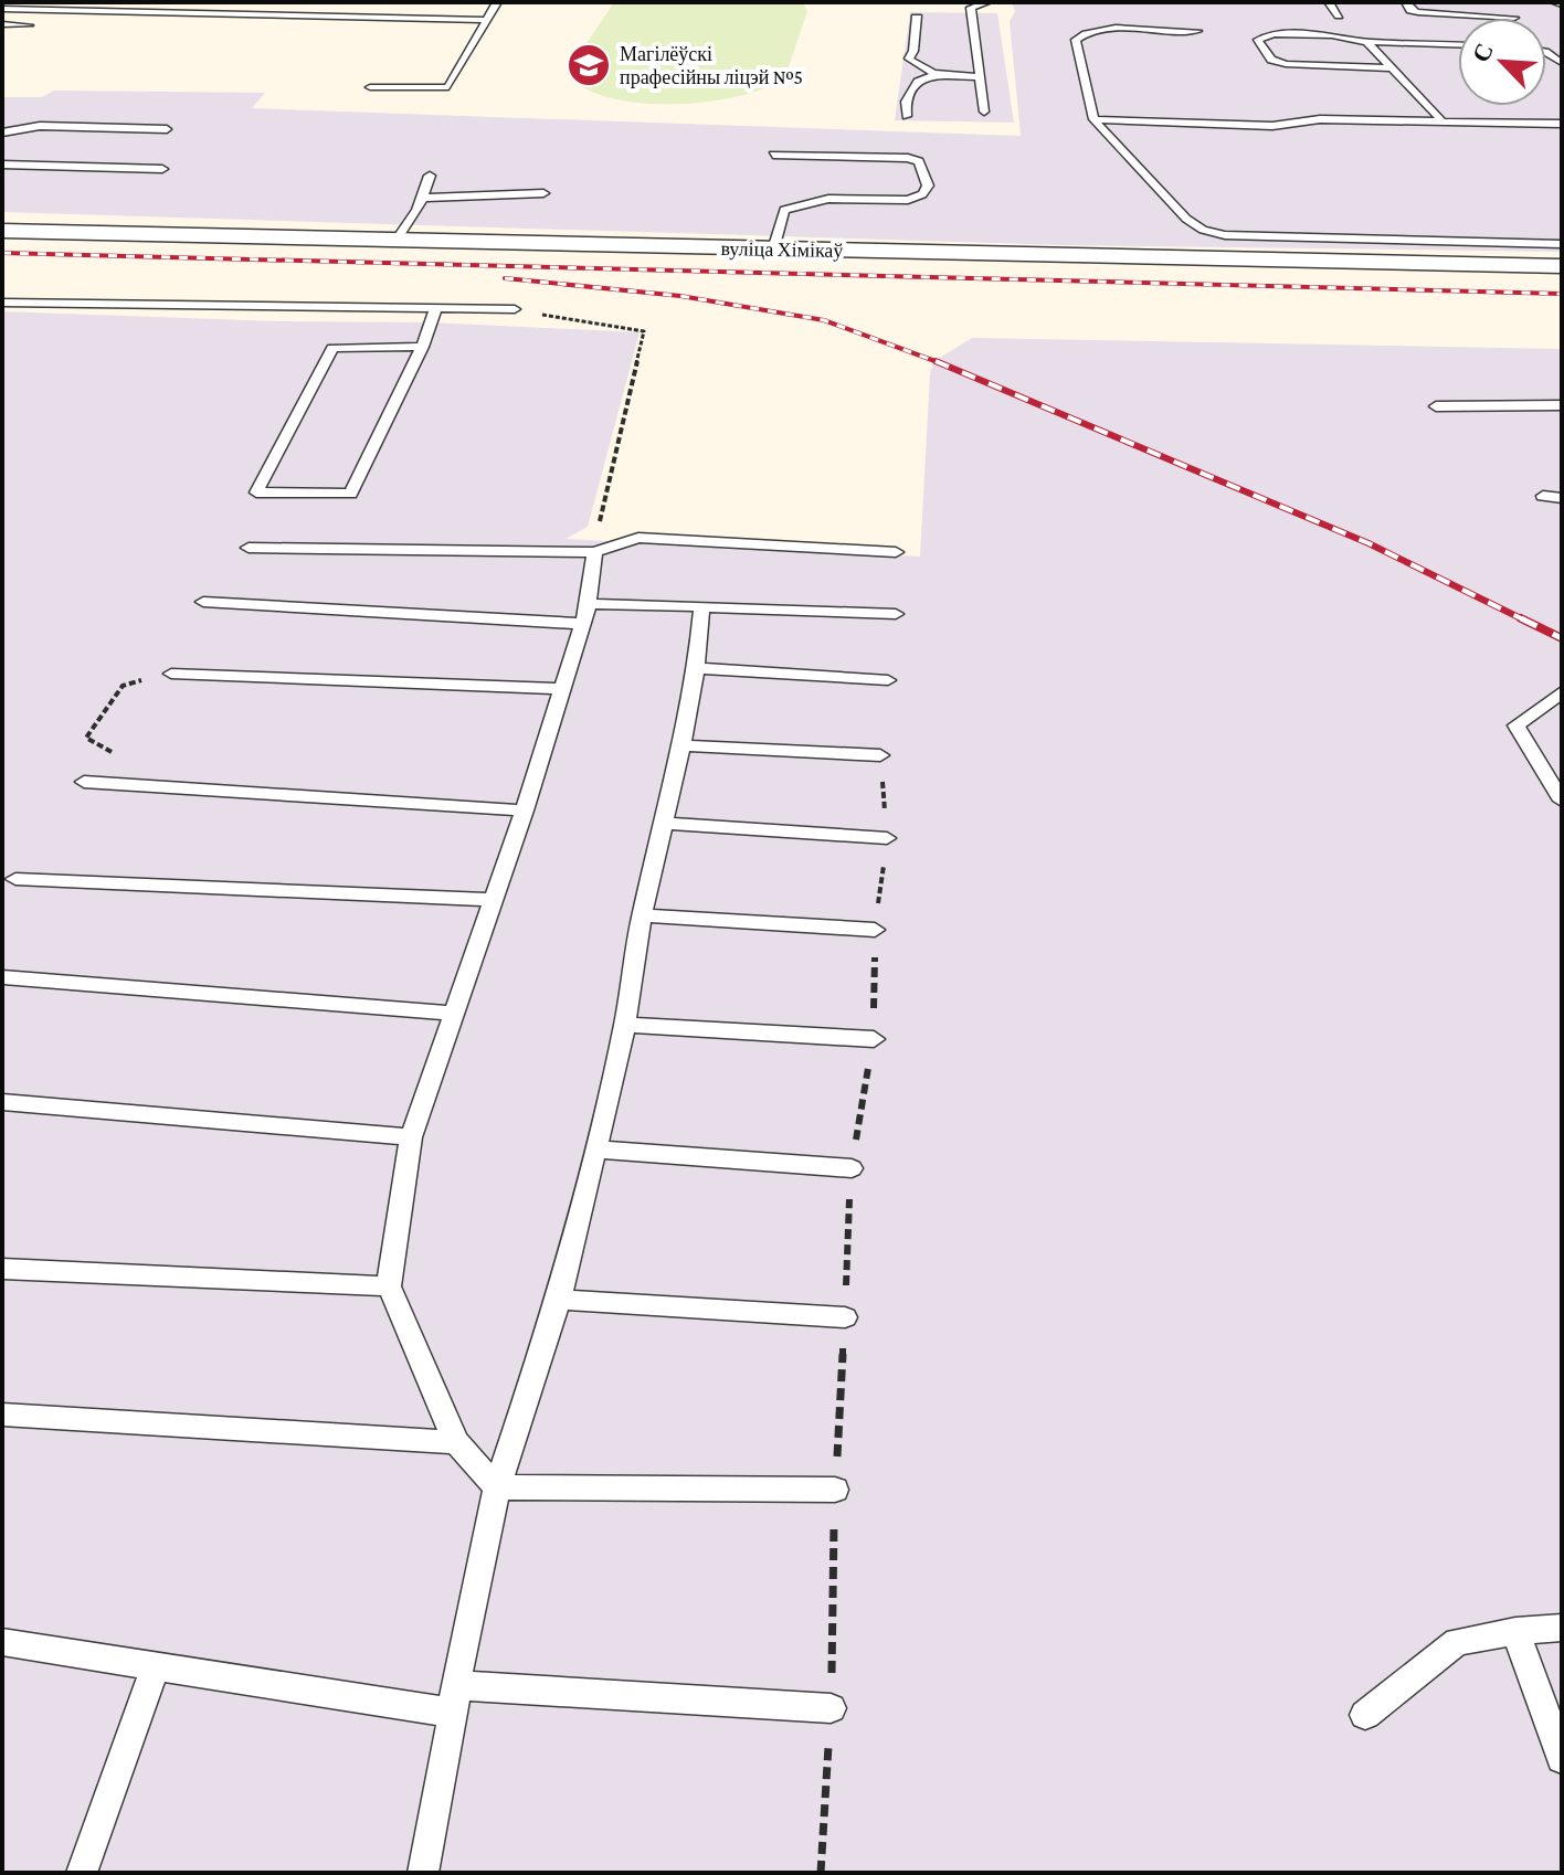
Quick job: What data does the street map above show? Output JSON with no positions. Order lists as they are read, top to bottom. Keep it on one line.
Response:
{"streets":{"street":["вуліца Хімікаў"]},"places":{"school or university":["Магілёўскі прафесійны ліцэй №5"]},"north":"top left"}
